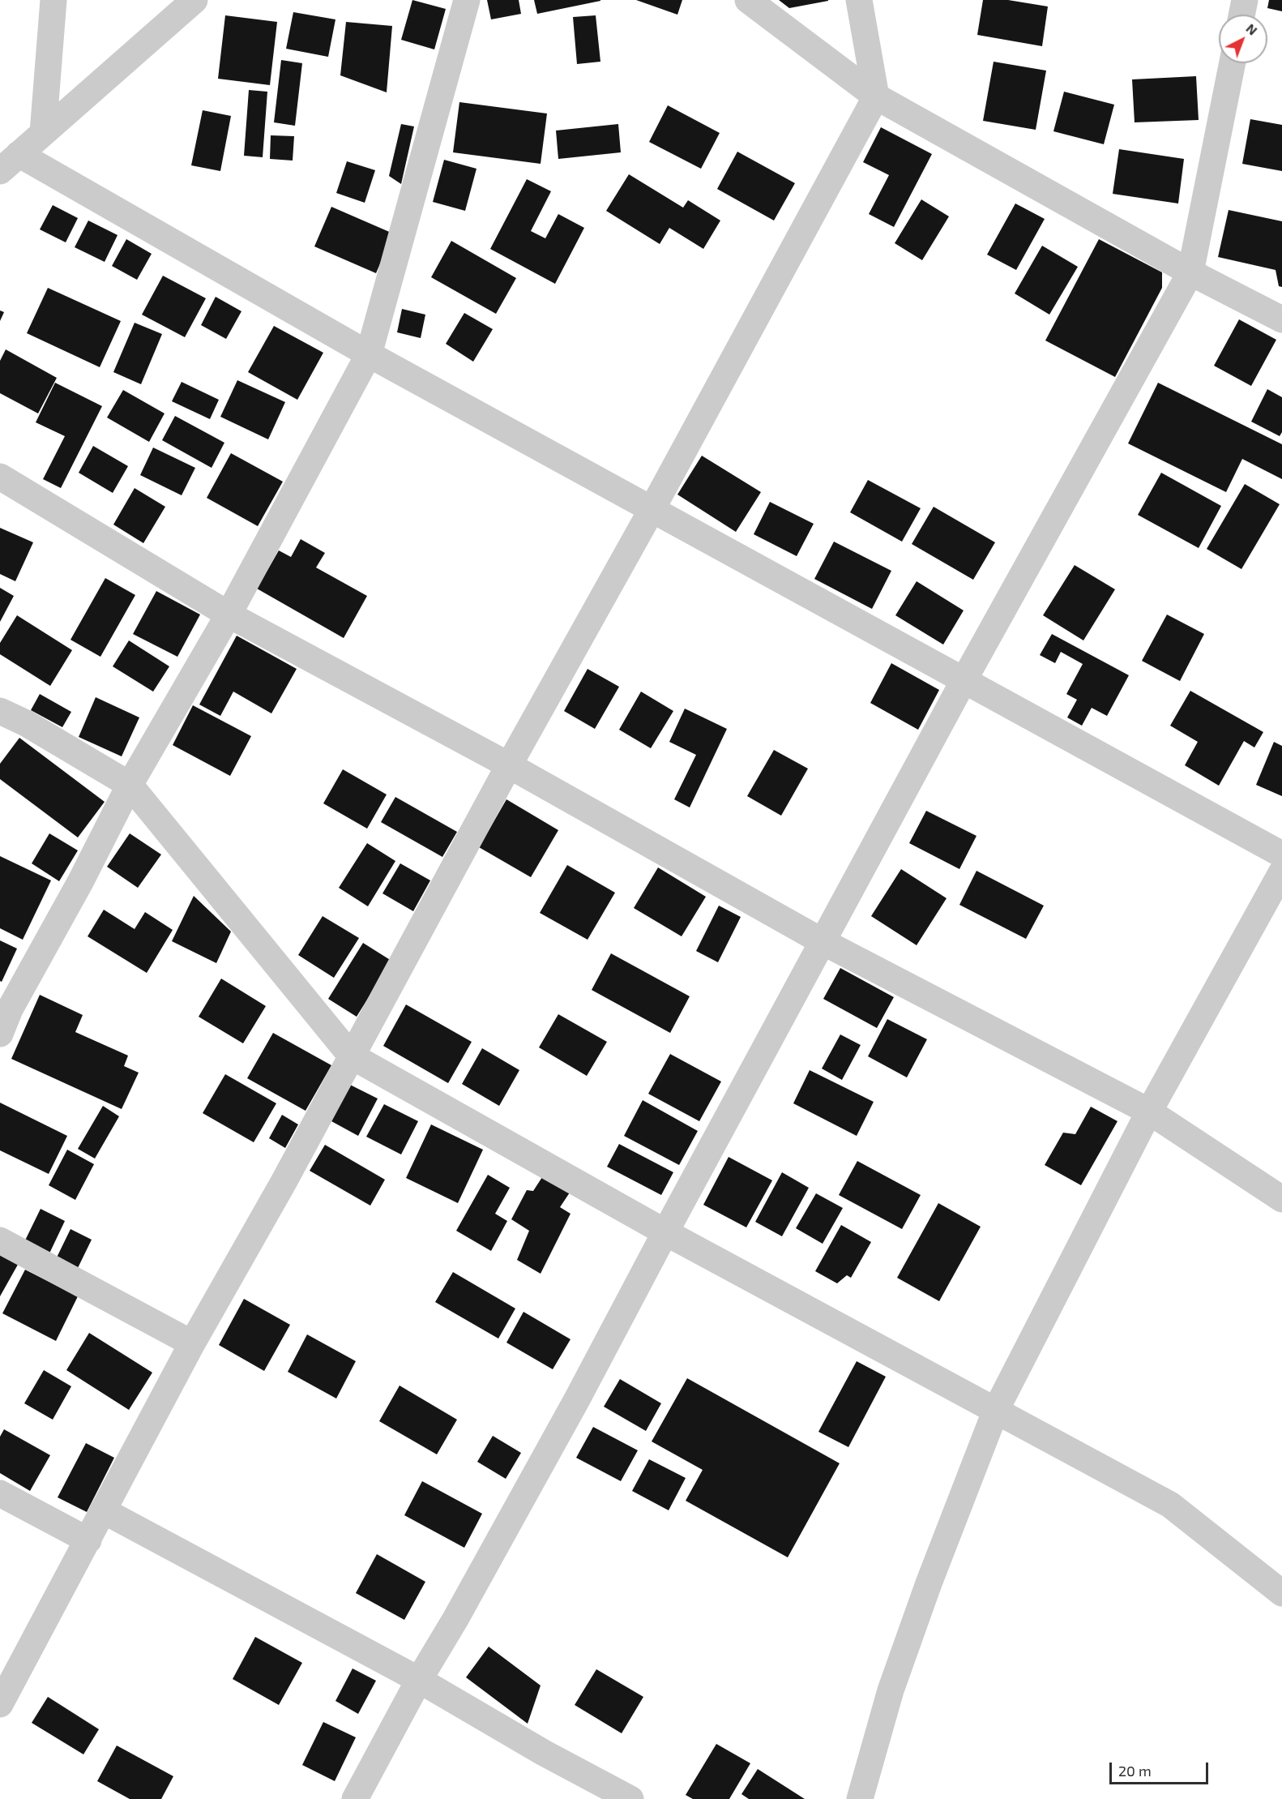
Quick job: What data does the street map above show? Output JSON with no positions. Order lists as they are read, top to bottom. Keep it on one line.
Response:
{"scale_bar":"20 m","north":"top right"}
